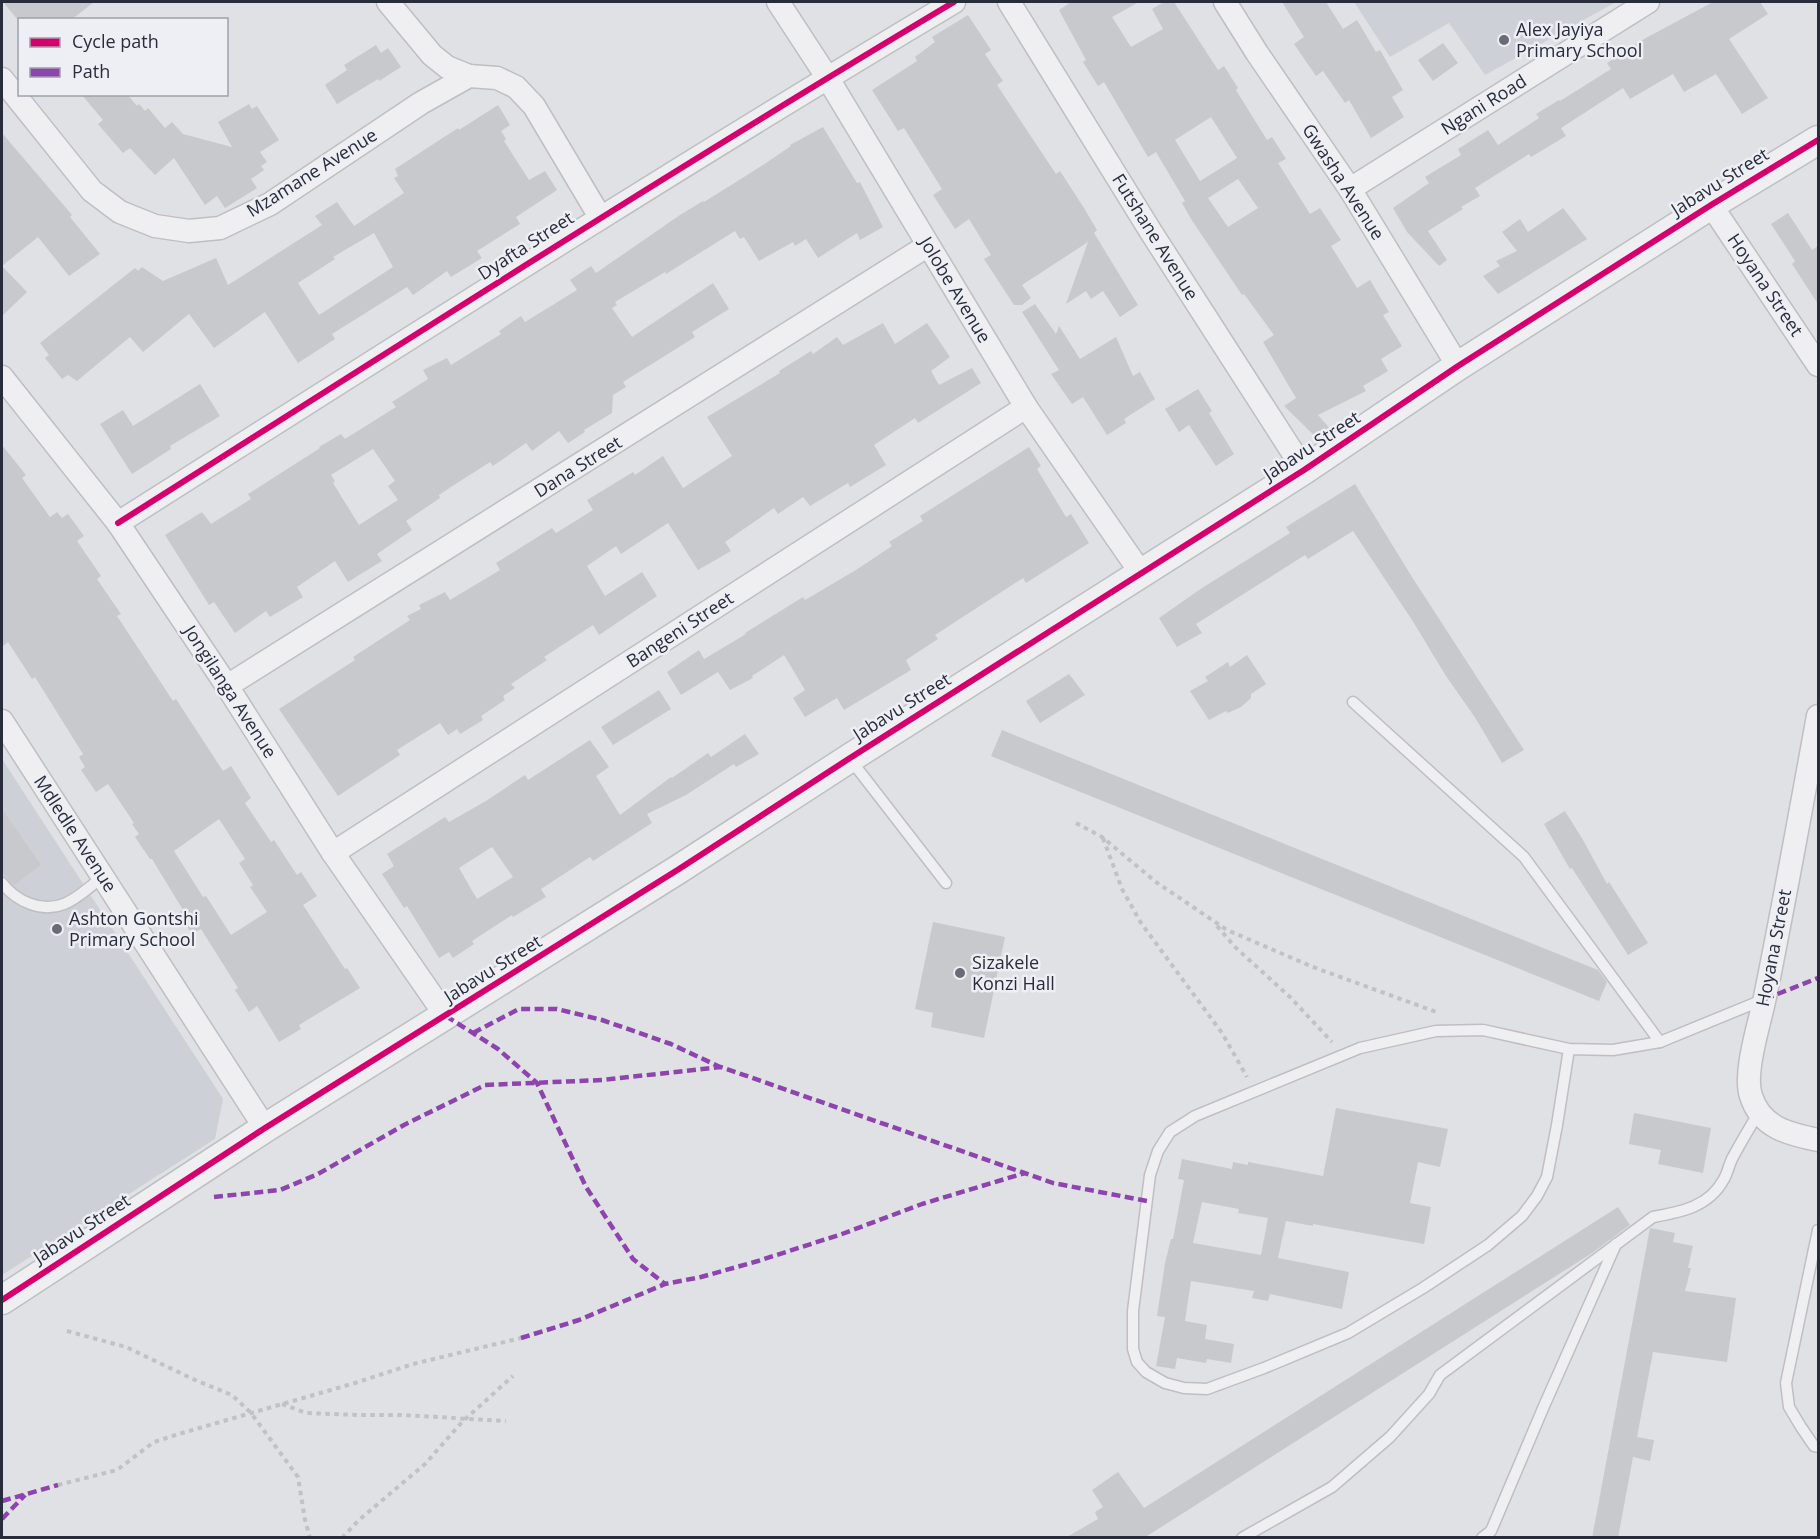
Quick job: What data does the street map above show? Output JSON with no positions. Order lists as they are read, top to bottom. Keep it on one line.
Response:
{"streets":{"street":["Ngani Road","Mzamane Avenue","Gwasha Avenue","Jabavu Street","Futshane Avenue","Dyafta Street","Hoyana Street","Jolobe Avenue","Dana Street","Bangeni Street","Jongilanga Avenue","Mdledle Avenue"]},"crossings":[["Ngani Road","Gwasha Avenue"],["Gwasha Avenue","Jabavu Street"],["Jabavu Street","Futshane Avenue"],["Jabavu Street","Hoyana Street"],["Jabavu Street","Jolobe Avenue"],["Jabavu Street","Jongilanga Avenue"],["Jabavu Street","Mdledle Avenue"],["Dyafta Street","Jolobe Avenue"],["Dyafta Street","Jongilanga Avenue"],["Jolobe Avenue","Dana Street"],["Jolobe Avenue","Bangeni Street"],["Dana Street","Jongilanga Avenue"],["Bangeni Street","Jongilanga Avenue"]],"places":["Alex Jayiya Primary School","Ashton Gontshi Primary School","Sizakele Konzi Hall"],"legend":["Cycle path","Path"]}
